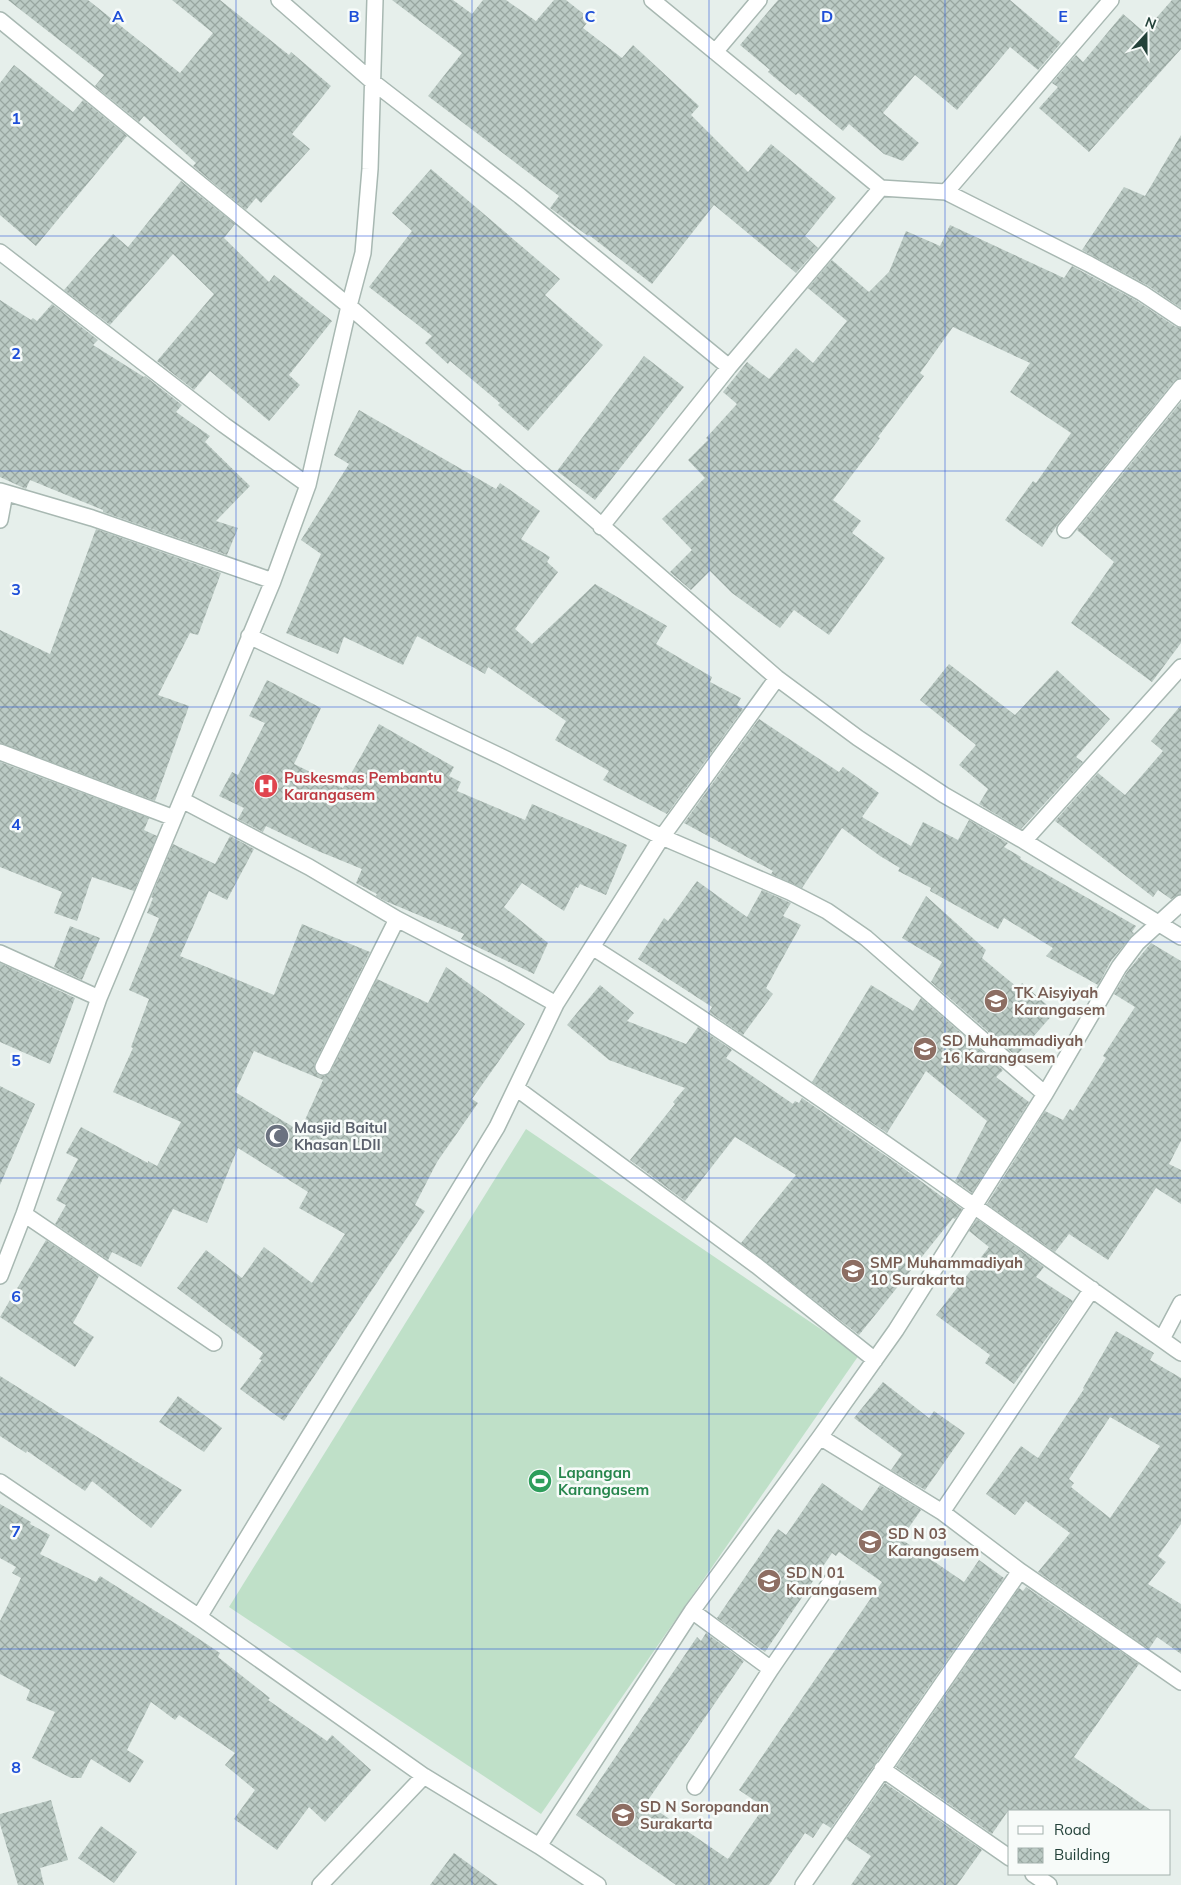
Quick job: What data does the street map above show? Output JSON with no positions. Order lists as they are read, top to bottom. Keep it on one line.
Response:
{"places":{"hospital":["Puskesmas Pembantu Karangasem"],"school or university":["TK Aisyiyah Karangasem","SD Muhammadiyah 16 Karangasem","SMP Muhammadiyah 10 Surakarta","SD N 03 Karangasem","SD N 01 Karangasem","SD N Soropandan Surakarta"],"mosque":["Masjid Baitul Khasan LDII"],"sports":["Lapangan Karangasem"]},"legend":["Road","Building"],"north":"top","grid":{"columns":["A","B","C","D","E"],"rows":["1","2","3","4","5","6","7","8"]}}
